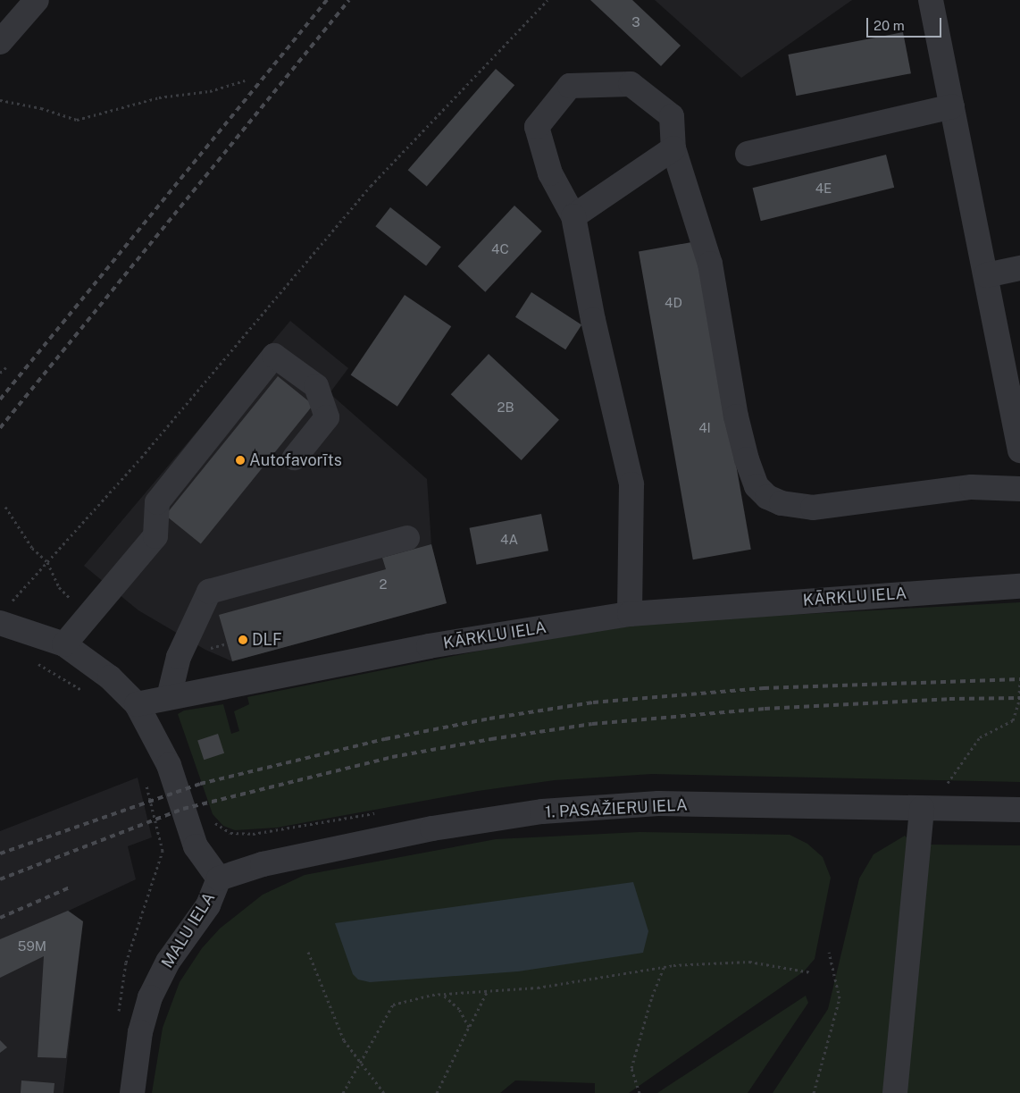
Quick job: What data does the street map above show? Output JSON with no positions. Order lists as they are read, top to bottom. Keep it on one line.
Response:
{"streets":{"street":["KĀRKLU IELA","1. PASAŽIERU IELA","MALU IELA"]},"crossings":[["KĀRKLU IELA","MALU IELA"],["1. PASAŽIERU IELA","MALU IELA"]],"places":["Autofavorīts","DLF"],"house_numbers":["3","4E","4C","4D","2B","4I","4A","2","59M"],"scale_bar":"20 m"}
